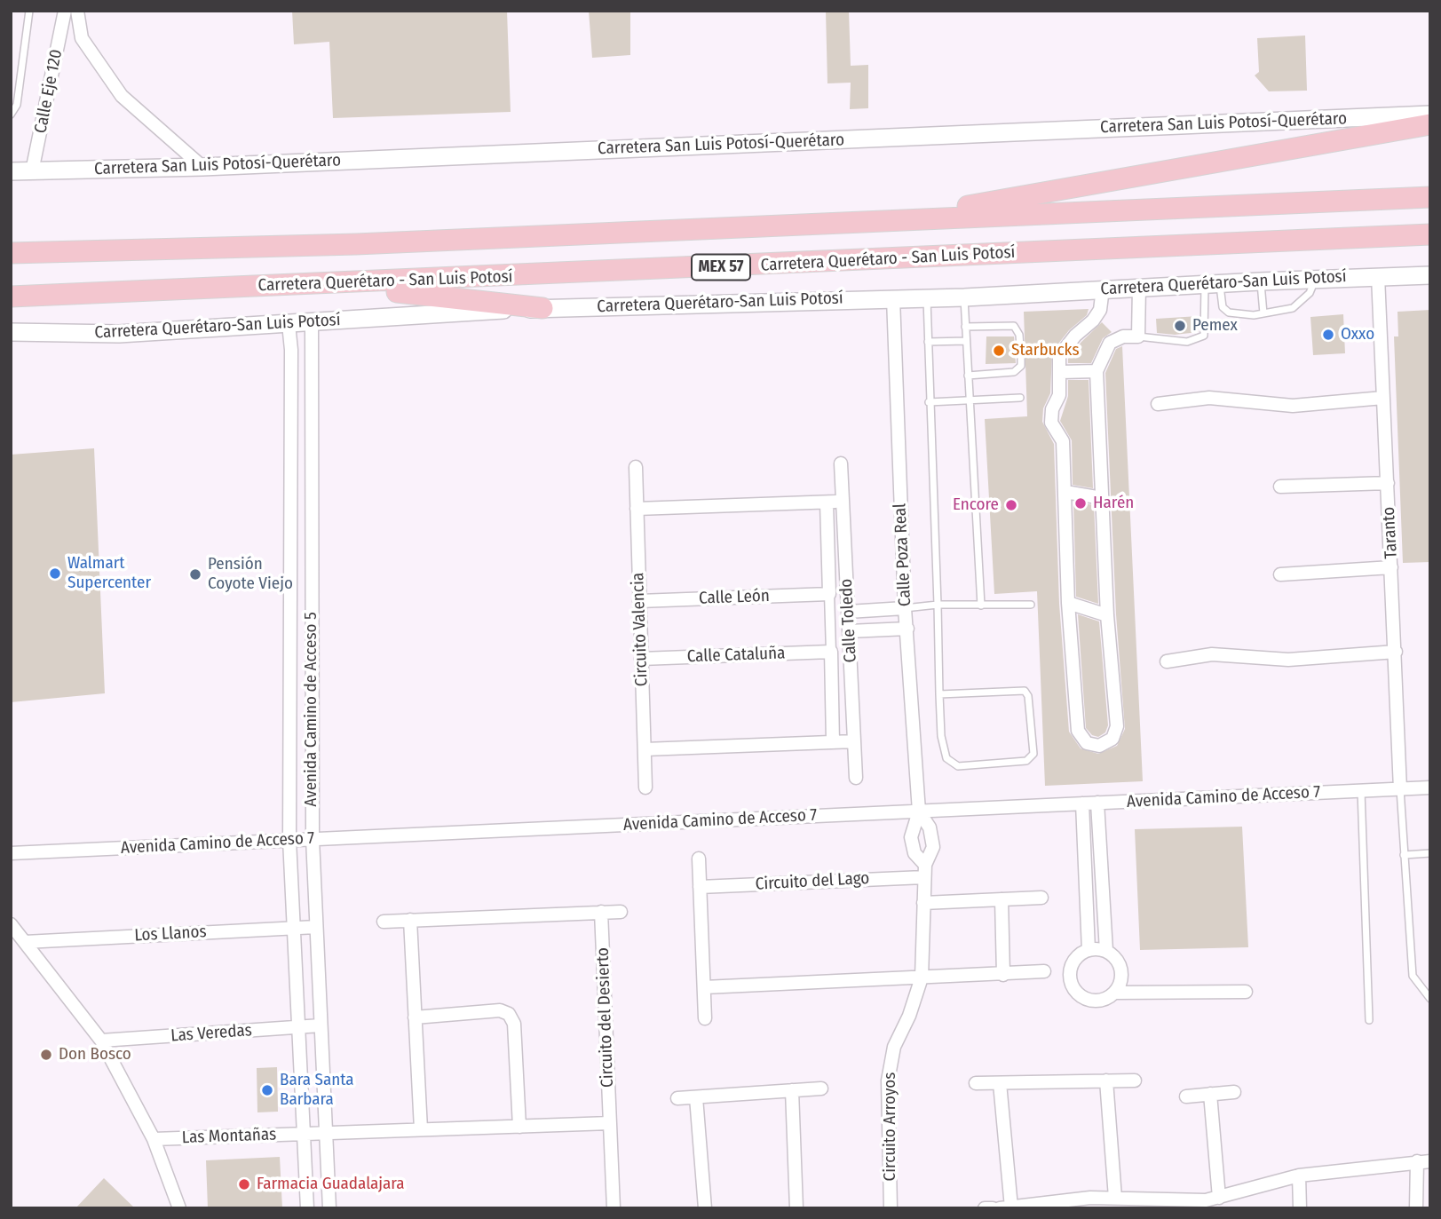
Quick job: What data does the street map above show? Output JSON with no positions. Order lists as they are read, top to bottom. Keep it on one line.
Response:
{"streets":{"highway":["Carretera Querétaro - San Luis Potosí","MEX 57"],"main road":["Carretera San Luis Potosí-Querétaro","Carretera Querétaro-San Luis Potosí"],"street":["Calle Eje 120","Taranto","Calle Poza Real","Calle León","Calle Toledo","Circuito Valencia","Calle Cataluña","Avenida Camino de Acceso 5","Avenida Camino de Acceso 7","Circuito del Lago","Los Llanos","Circuito del Desierto","Las Veredas","Circuito Arroyos","Las Montañas"]},"crossings":[["Calle Eje 120","Carretera San Luis Potosí-Querétaro"],["Carretera Querétaro-San Luis Potosí","Taranto"],["Carretera Querétaro-San Luis Potosí","Calle Poza Real"],["Carretera Querétaro-San Luis Potosí","Avenida Camino de Acceso 5"],["Taranto","Avenida Camino de Acceso 7"],["Calle Poza Real","Avenida Camino de Acceso 7"],["Calle Poza Real","Circuito Arroyos"],["Calle León","Calle Toledo"],["Calle León","Circuito Valencia"],["Calle Toledo","Calle Cataluña"],["Circuito Valencia","Calle Cataluña"],["Avenida Camino de Acceso 5","Avenida Camino de Acceso 7"],["Avenida Camino de Acceso 5","Los Llanos"],["Avenida Camino de Acceso 5","Las Veredas"],["Avenida Camino de Acceso 5","Las Montañas"],["Avenida Camino de Acceso 7","Circuito Arroyos"],["Circuito del Lago","Circuito Arroyos"]],"places":["Pemex","Oxxo","Starbucks","Harén","Encore","Walmart Supercenter","Pensión Coyote Viejo","Don Bosco","Bara Santa Barbara","Farmacia Guadalajara"]}
